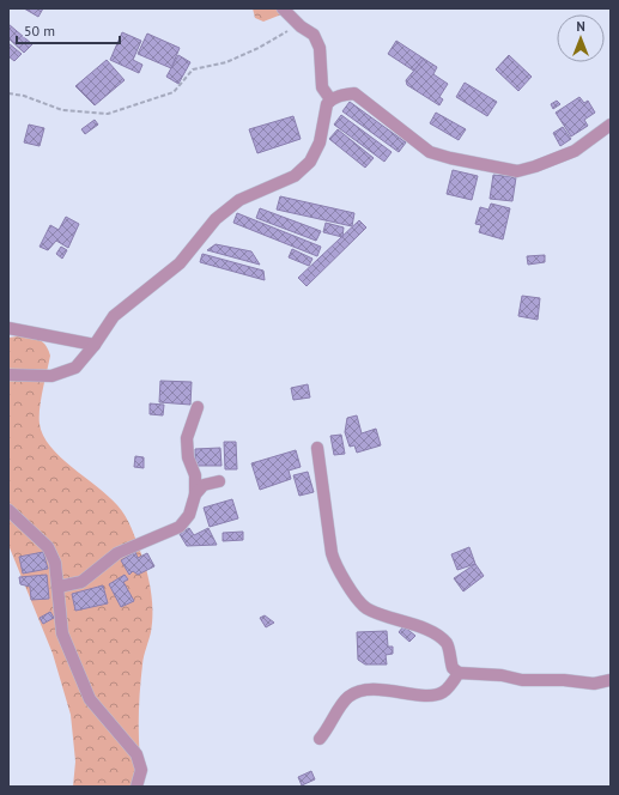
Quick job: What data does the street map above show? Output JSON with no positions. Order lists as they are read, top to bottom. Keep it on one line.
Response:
{"scale_bar":"50 m","north":"top"}
